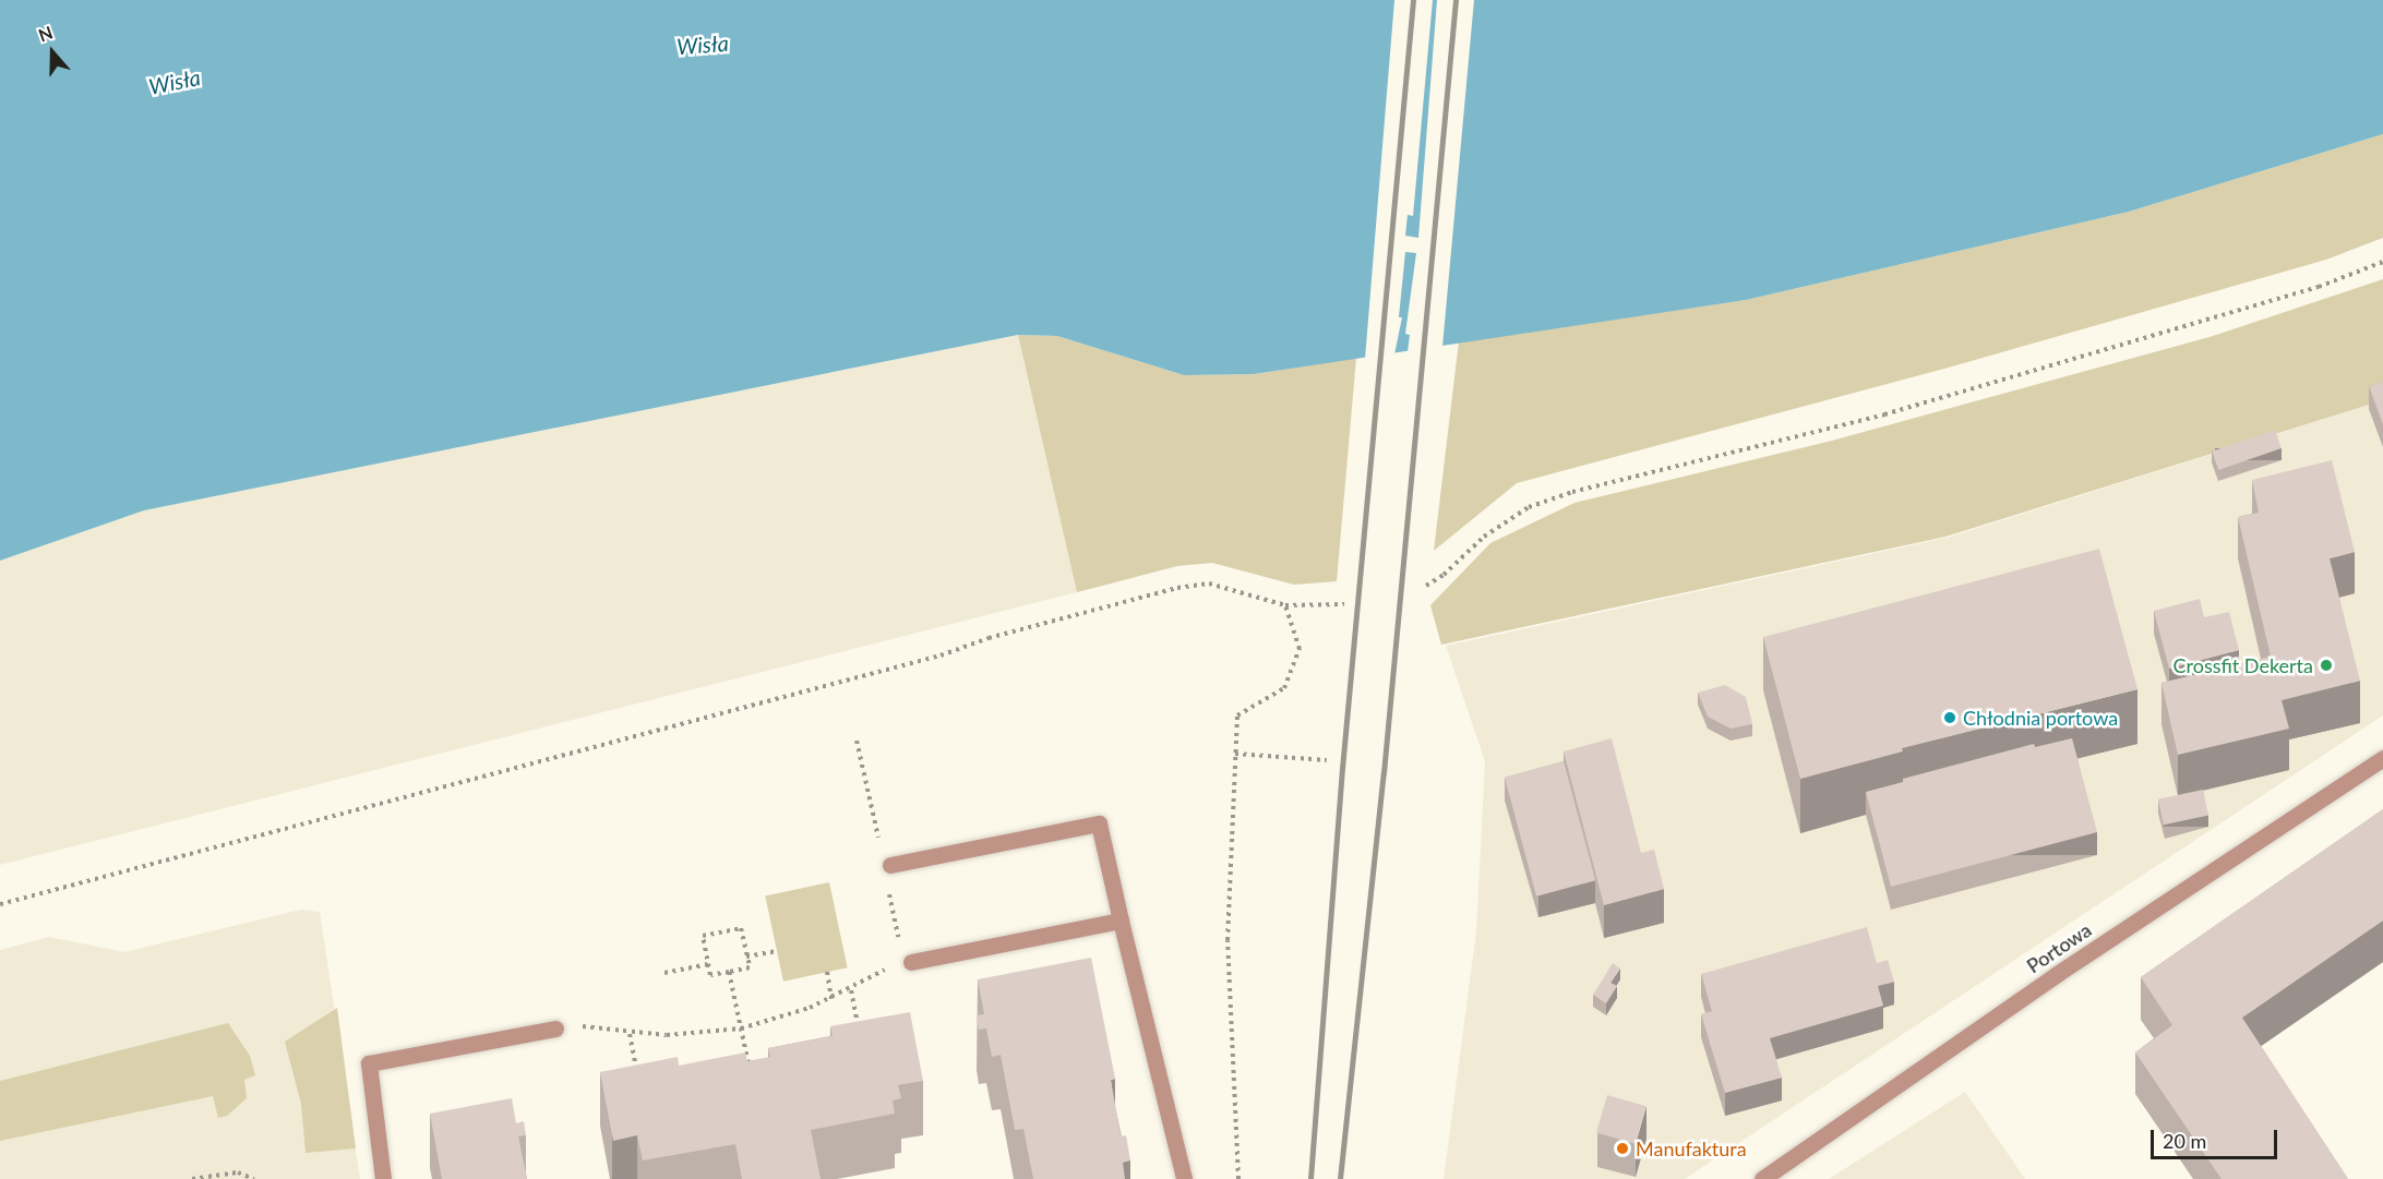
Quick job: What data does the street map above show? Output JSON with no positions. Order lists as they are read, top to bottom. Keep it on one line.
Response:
{"streets":{"street":["Portowa"]},"water":["Wisła"],"places":["Crossfit Dekerta","Chłodnia portowa","Manufaktura"],"scale_bar":"20 m","north":"top"}
